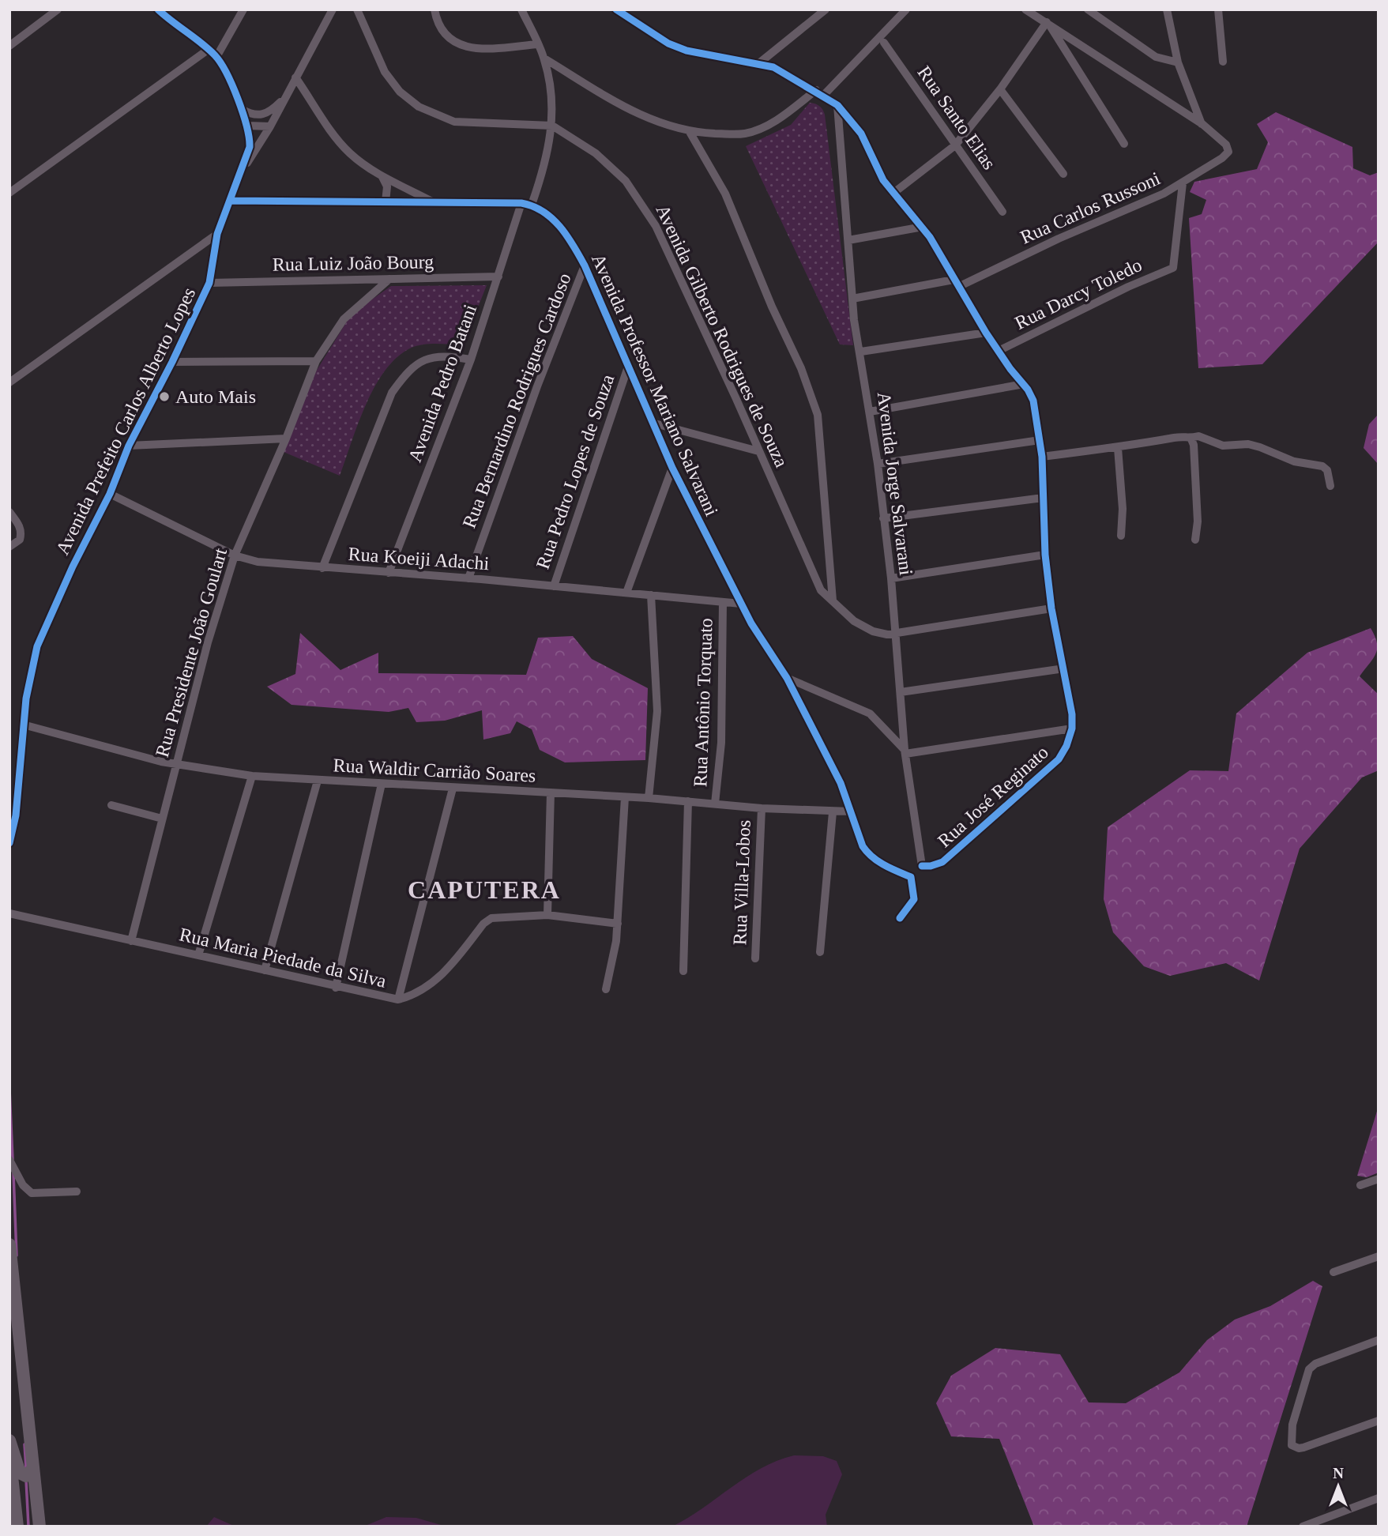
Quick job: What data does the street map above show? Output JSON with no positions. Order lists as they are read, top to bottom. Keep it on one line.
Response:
{"streets":{"street":["Rua Santo Elias","Rua Carlos Russoni","Rua Luiz João Bourg","Rua Darcy Toledo","Avenida Gilberto Rodrigues de Souza","Avenida Pedro Batani","Avenida Professor Mariano Salvarani","Rua Bernardino Rodrigues Cardoso","Avenida Prefeito Carlos Alberto Lopes","Rua Pedro Lopes de Souza","Avenida Jorge Salvarani","Rua Koeiji Adachi","Rua Presidente João Goulart","Rua Antônio Torquato","Rua Waldir Carrião Soares","Rua José Reginato","Rua Villa-Lobos","Rua Maria Piedade da Silva"]},"crossings":[["Rua Carlos Russoni","Rua Darcy Toledo"],["Rua Carlos Russoni","Avenida Jorge Salvarani"],["Rua Carlos Russoni","Rua José Reginato"],["Rua Luiz João Bourg","Avenida Pedro Batani"],["Rua Luiz João Bourg","Avenida Prefeito Carlos Alberto Lopes"],["Rua Luiz João Bourg","Rua Presidente João Goulart"],["Rua Darcy Toledo","Rua José Reginato"],["Avenida Gilberto Rodrigues de Souza","Avenida Jorge Salvarani"],["Avenida Gilberto Rodrigues de Souza","Rua José Reginato"],["Avenida Pedro Batani","Avenida Professor Mariano Salvarani"],["Avenida Pedro Batani","Rua Koeiji Adachi"],["Avenida Professor Mariano Salvarani","Rua Bernardino Rodrigues Cardoso"],["Avenida Professor Mariano Salvarani","Avenida Prefeito Carlos Alberto Lopes"],["Avenida Professor Mariano Salvarani","Rua Pedro Lopes de Souza"],["Avenida Professor Mariano Salvarani","Rua Koeiji Adachi"],["Avenida Professor Mariano Salvarani","Rua Waldir Carrião Soares"],["Rua Bernardino Rodrigues Cardoso","Rua Koeiji Adachi"],["Avenida Prefeito Carlos Alberto Lopes","Rua Koeiji Adachi"],["Avenida Prefeito Carlos Alberto Lopes","Rua Waldir Carrião Soares"],["Rua Pedro Lopes de Souza","Rua Koeiji Adachi"],["Avenida Jorge Salvarani","Rua José Reginato"],["Rua Koeiji Adachi","Rua Presidente João Goulart"],["Rua Koeiji Adachi","Rua Antônio Torquato"],["Rua Presidente João Goulart","Rua Waldir Carrião Soares"],["Rua Presidente João Goulart","Rua Maria Piedade da Silva"],["Rua Antônio Torquato","Rua Waldir Carrião Soares"],["Rua Waldir Carrião Soares","Rua Villa-Lobos"]],"districts":["CAPUTERA"],"places":["Auto Mais"],"north":"top"}
